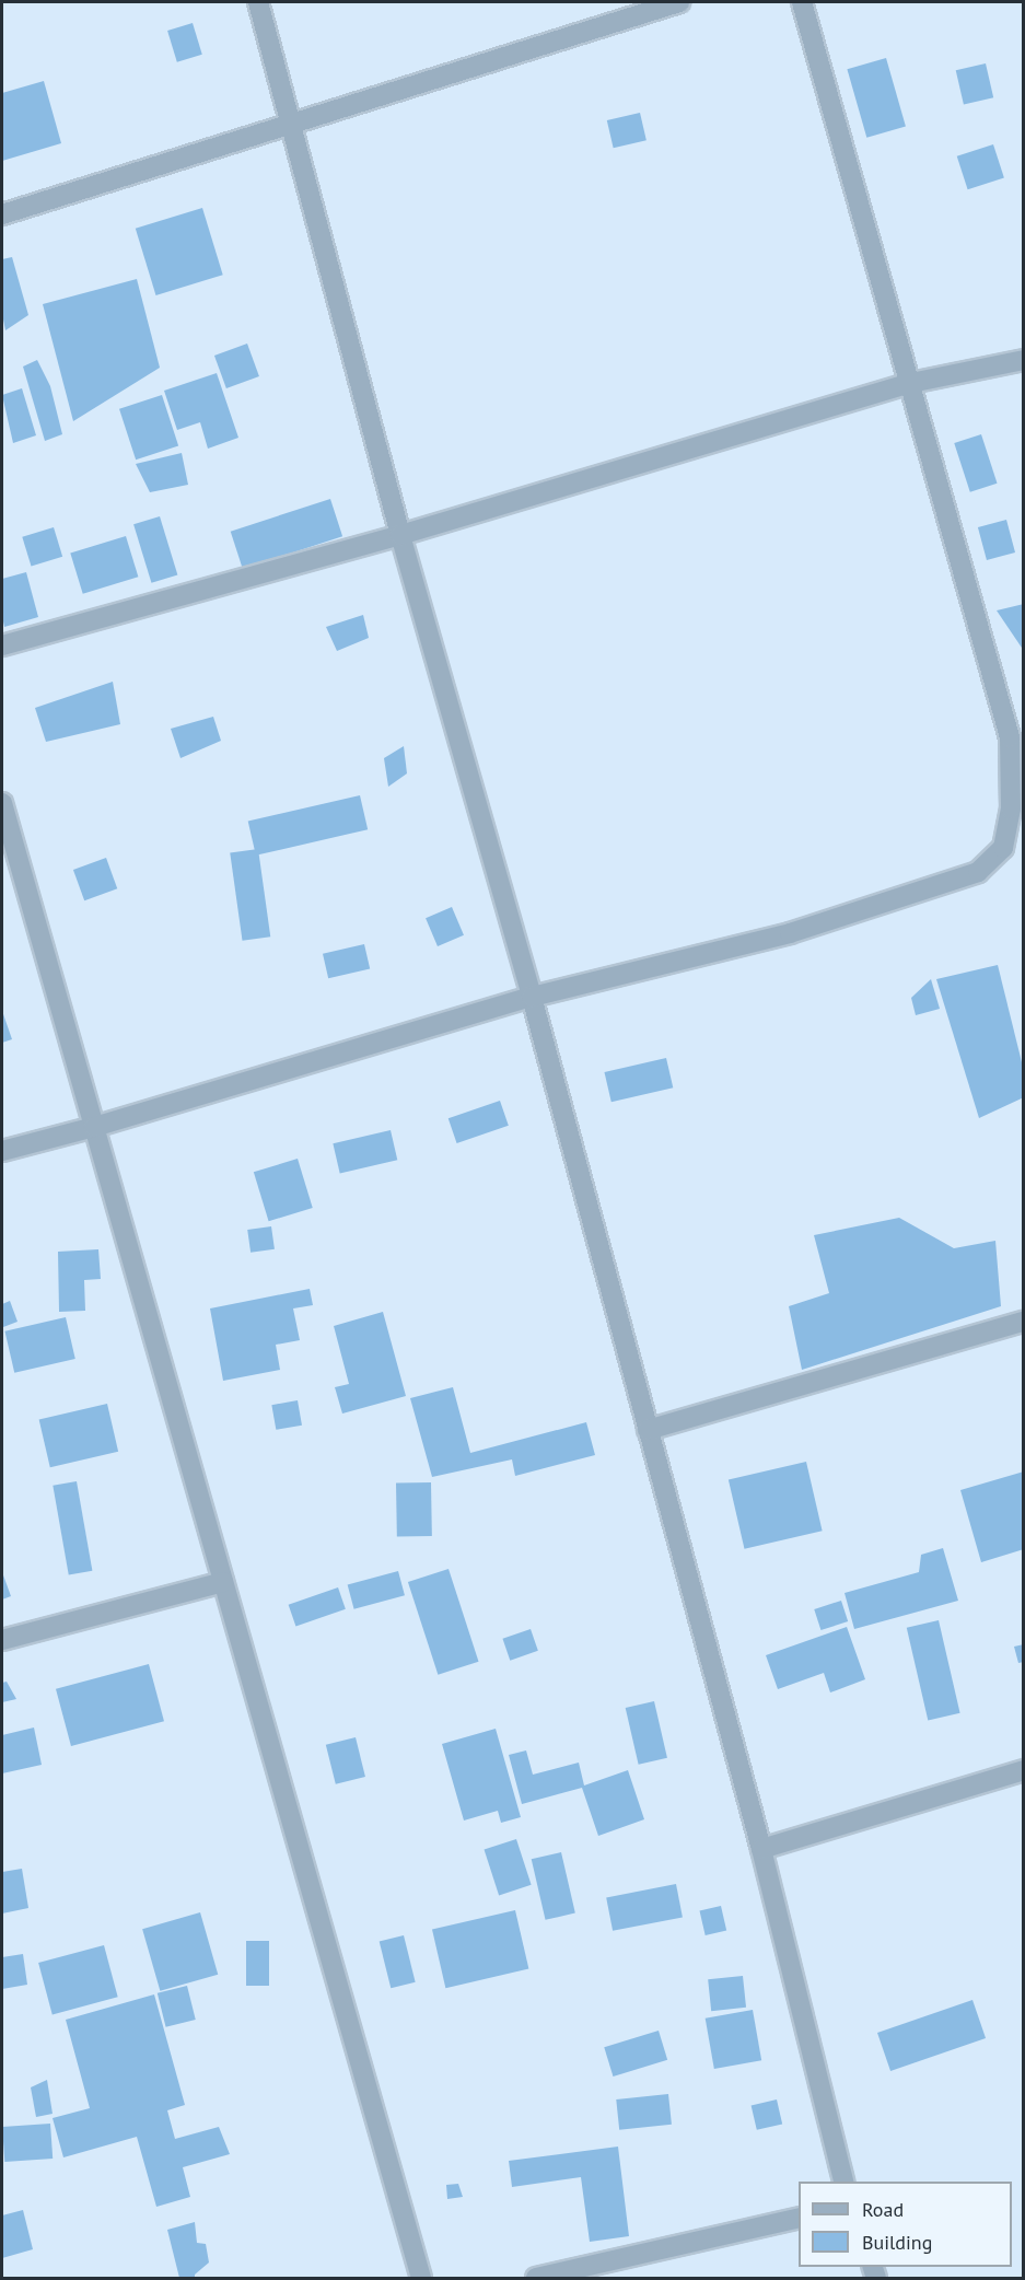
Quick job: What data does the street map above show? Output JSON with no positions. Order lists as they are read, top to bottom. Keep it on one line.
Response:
{"legend":["Road","Building"]}
